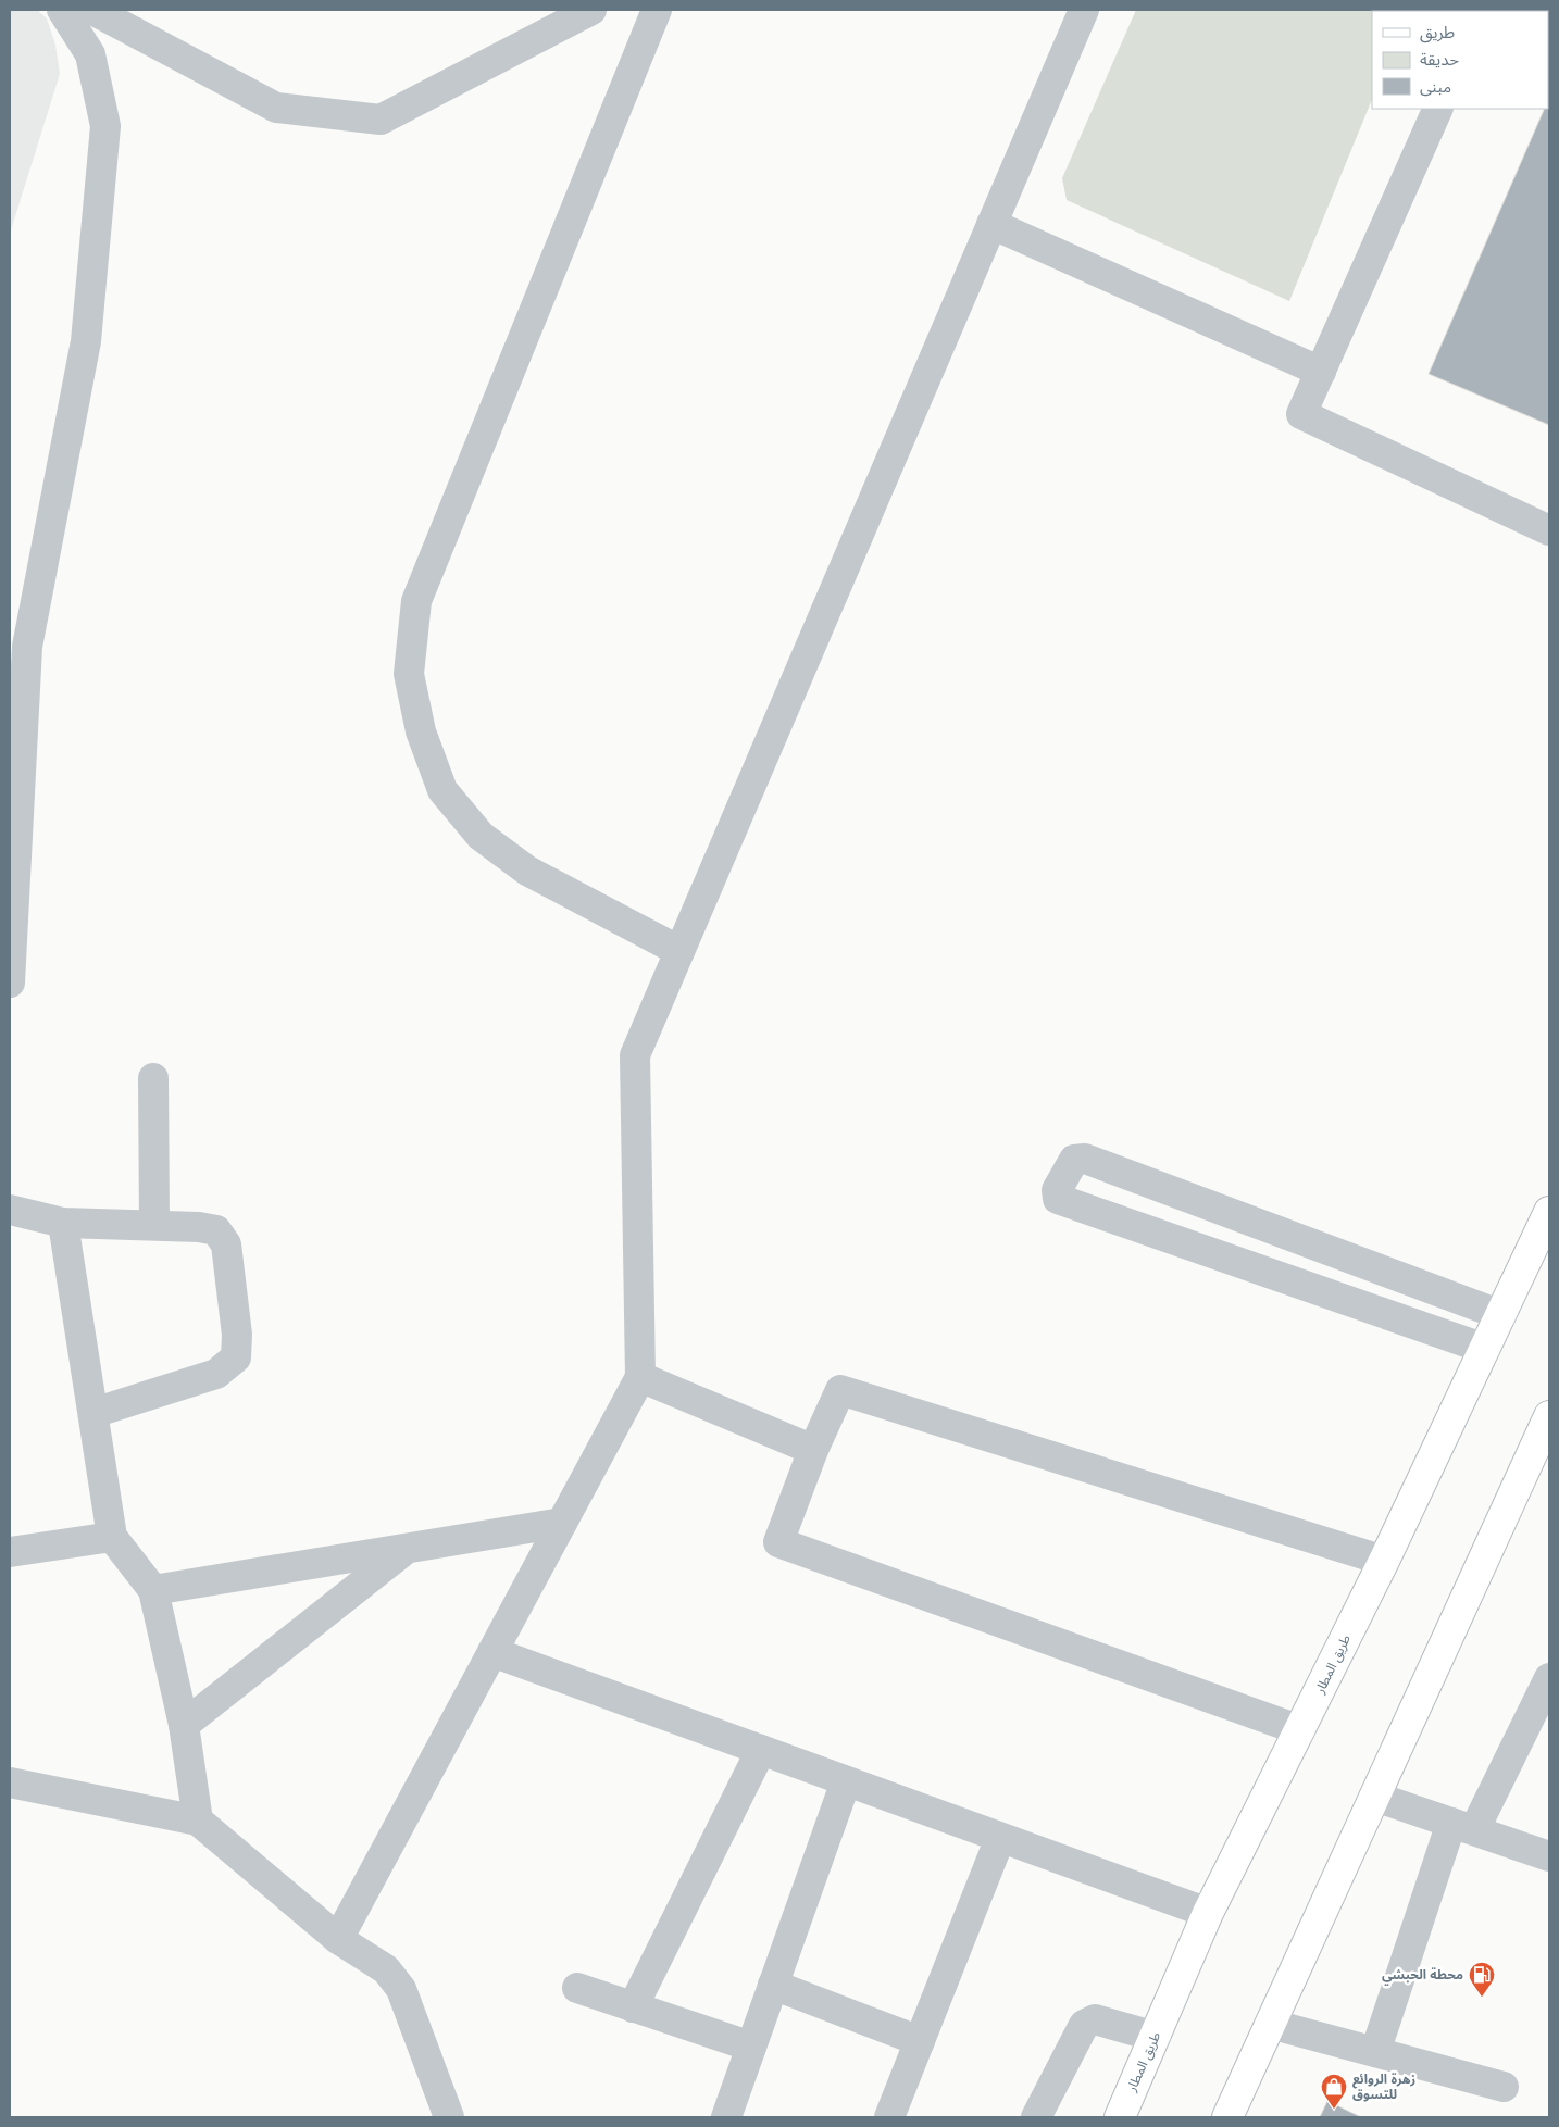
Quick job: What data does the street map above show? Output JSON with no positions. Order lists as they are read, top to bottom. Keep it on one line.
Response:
{"streets":{"main road":["طريق المطار"]},"places":{"fuel station":["محطة الحبشي"],"shop":["زهرة الروائع للتسوق"]},"legend":["طريق","حديقة","مبنى"]}
